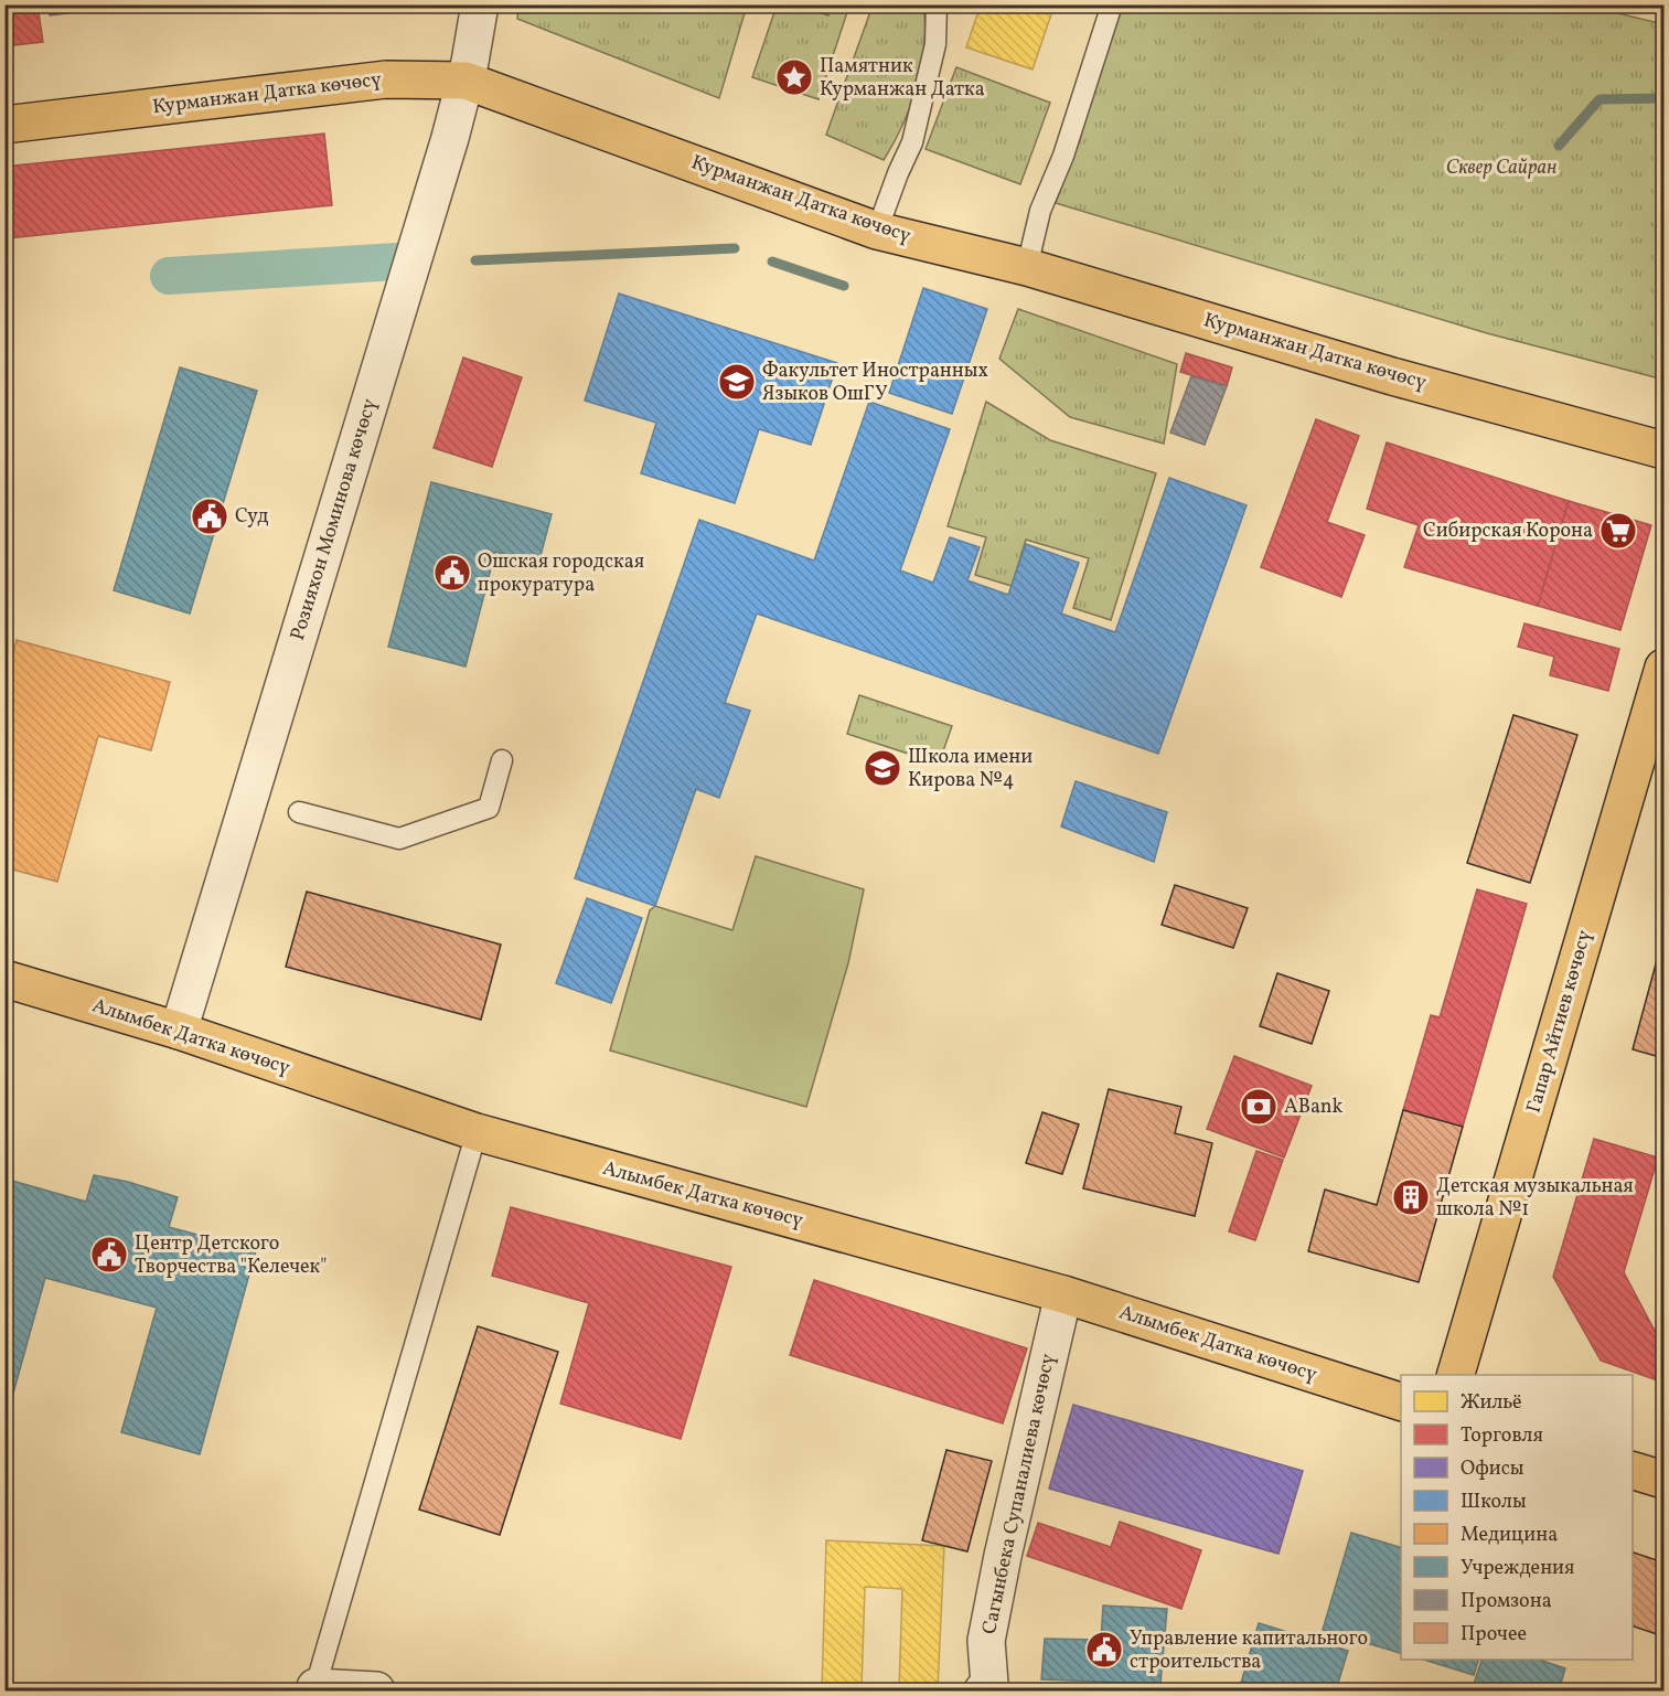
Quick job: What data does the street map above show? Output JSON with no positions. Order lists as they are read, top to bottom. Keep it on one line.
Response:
{"streets":{"main road":["Курманжан Датка көчөсү","Гапар Айтиев көчөсү","Алымбек Датка көчөсү"],"street":["Розияхон Моминова көчөсү","Сагынбека Супаналиева көчөсү"]},"crossings":[["Курманжан Датка көчөсү","Розияхон Моминова көчөсү"],["Розияхон Моминова көчөсү","Алымбек Датка көчөсү"],["Алымбек Датка көчөсү","Сагынбека Супаналиева көчөсү"]],"parks":["Сквер Сайран"],"places":{"place":["Памятник Курманжан Датка"],"school or university":["Факультет Иностранных Языков ОшГУ","Школа имени Кирова №4"],"public building":["Суд","Ошская городская прокуратура","Центр Детского Творчества \"Келечек\"","Управление капитального строительства"],"supermarket":["Сибирская Корона"],"bank":["ABank"],"building":["Детская музыкальная школа №1"]},"legend":["Жильё","Торговля","Офисы","Школы","Медицина","Учреждения","Промзона","Прочее"]}
